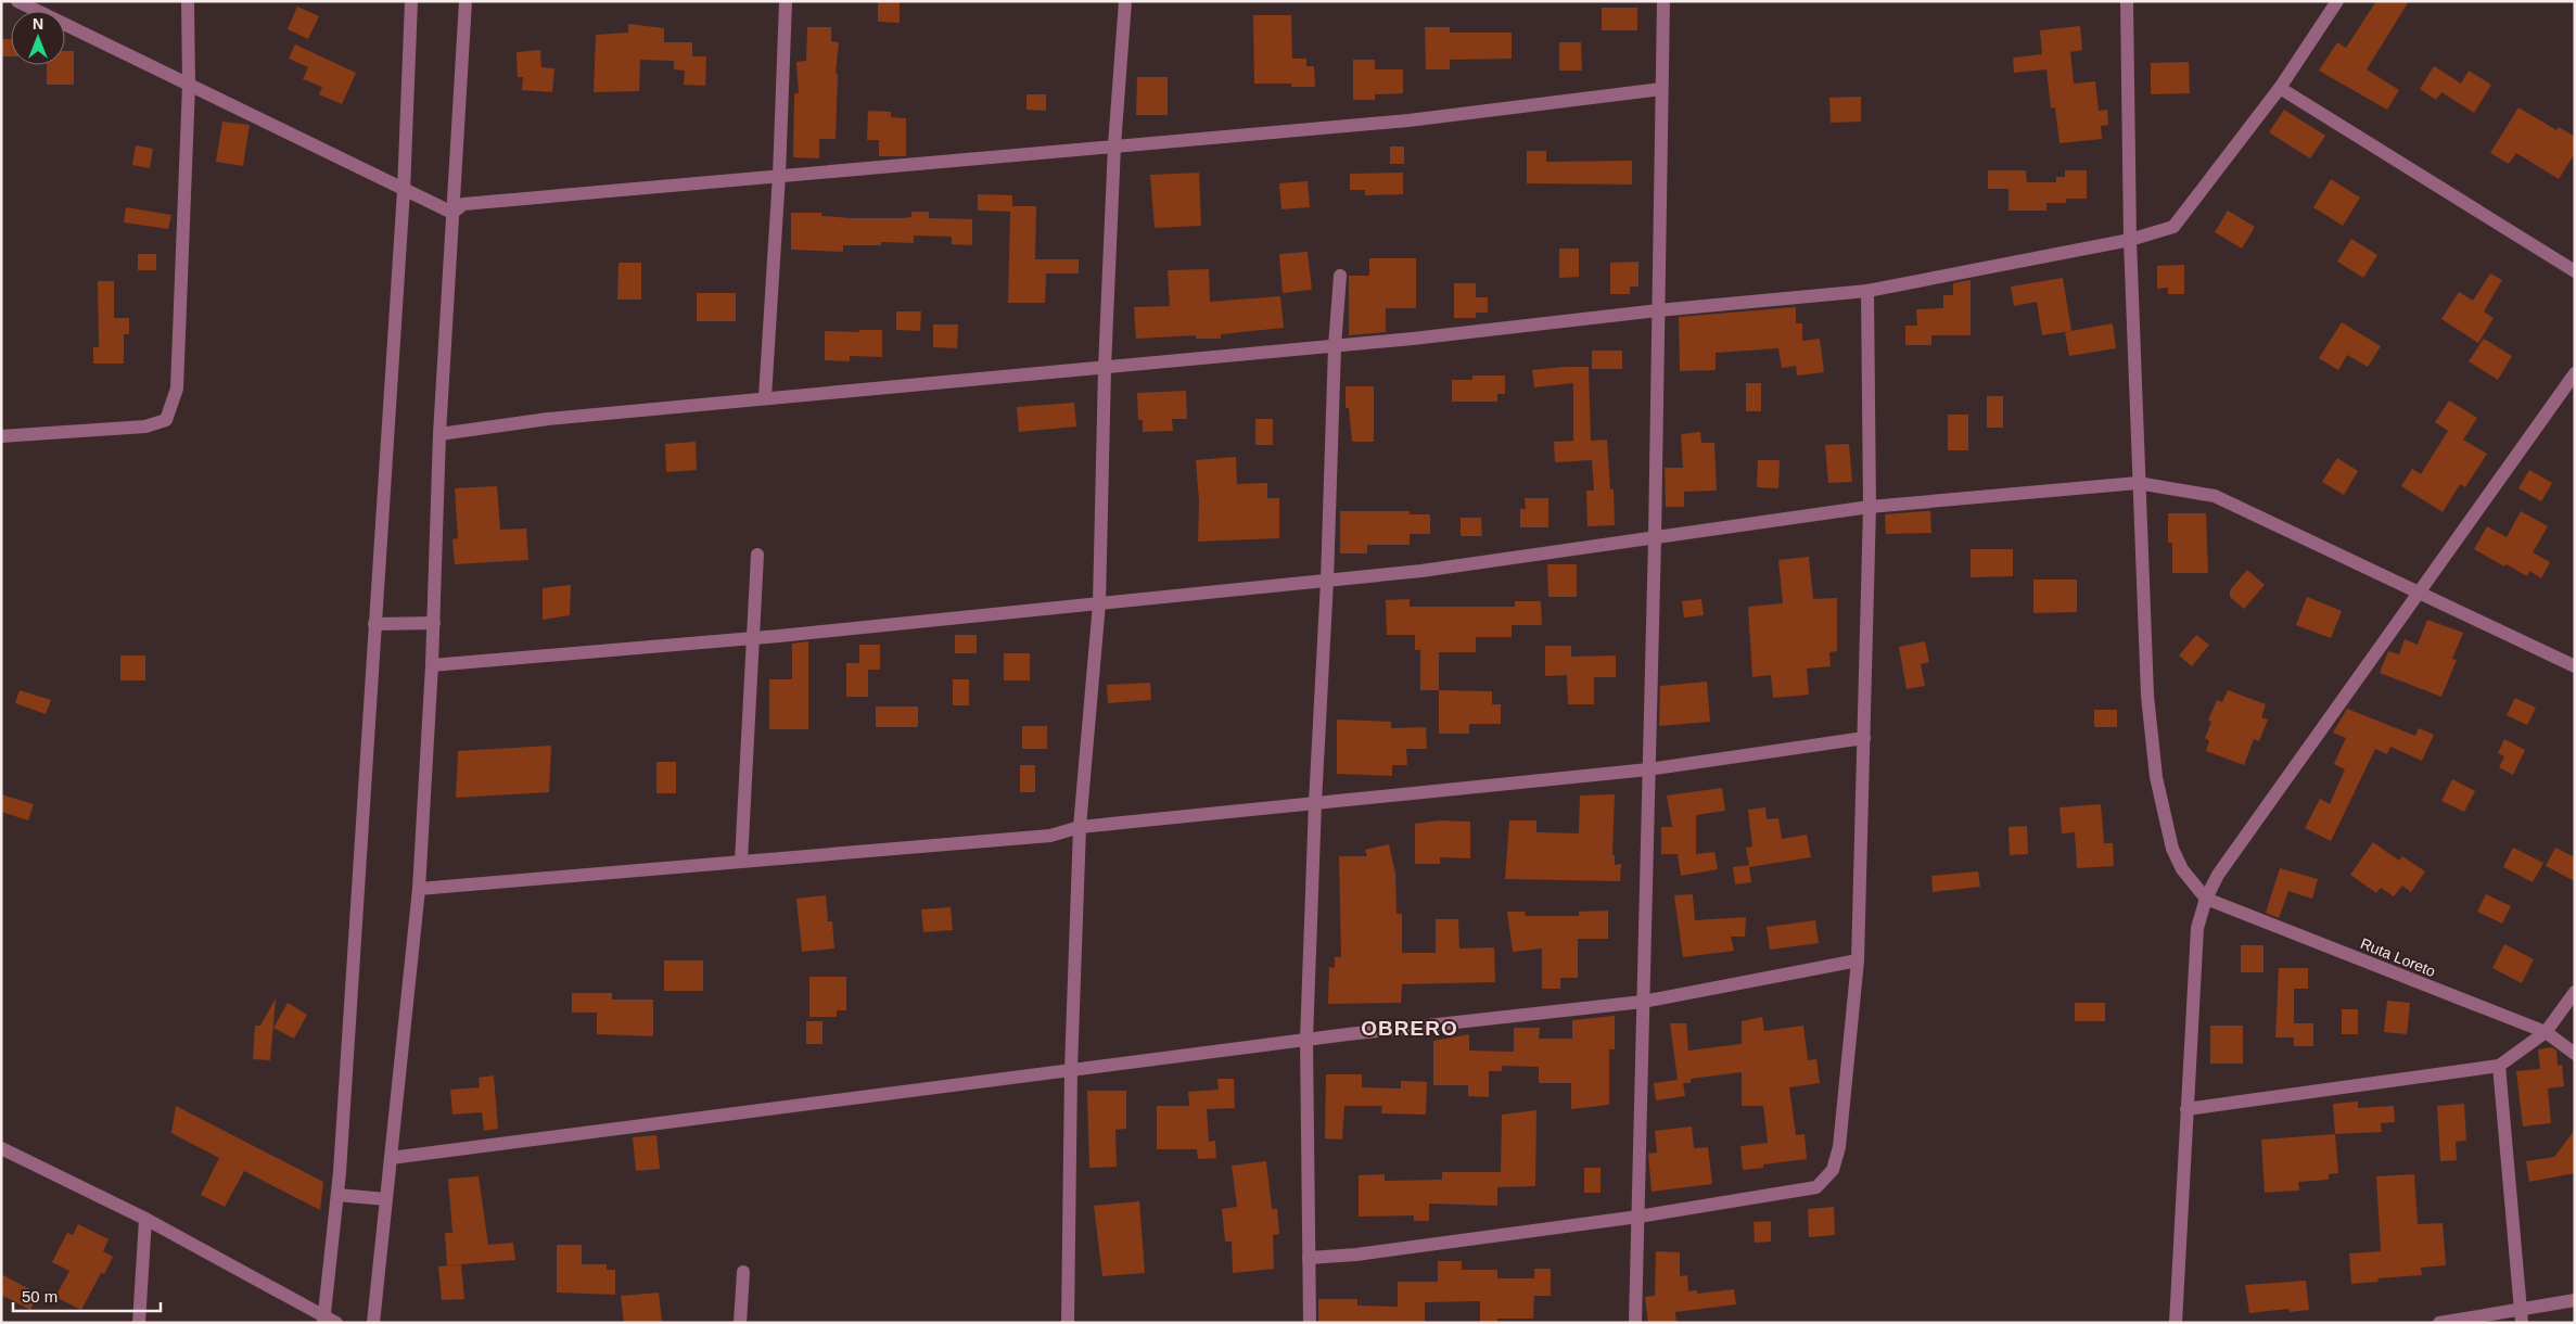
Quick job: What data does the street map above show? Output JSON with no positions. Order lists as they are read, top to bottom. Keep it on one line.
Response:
{"streets":{"street":["Ruta Loreto"]},"districts":["OBRERO"],"scale_bar":"50 m","north":"top"}
